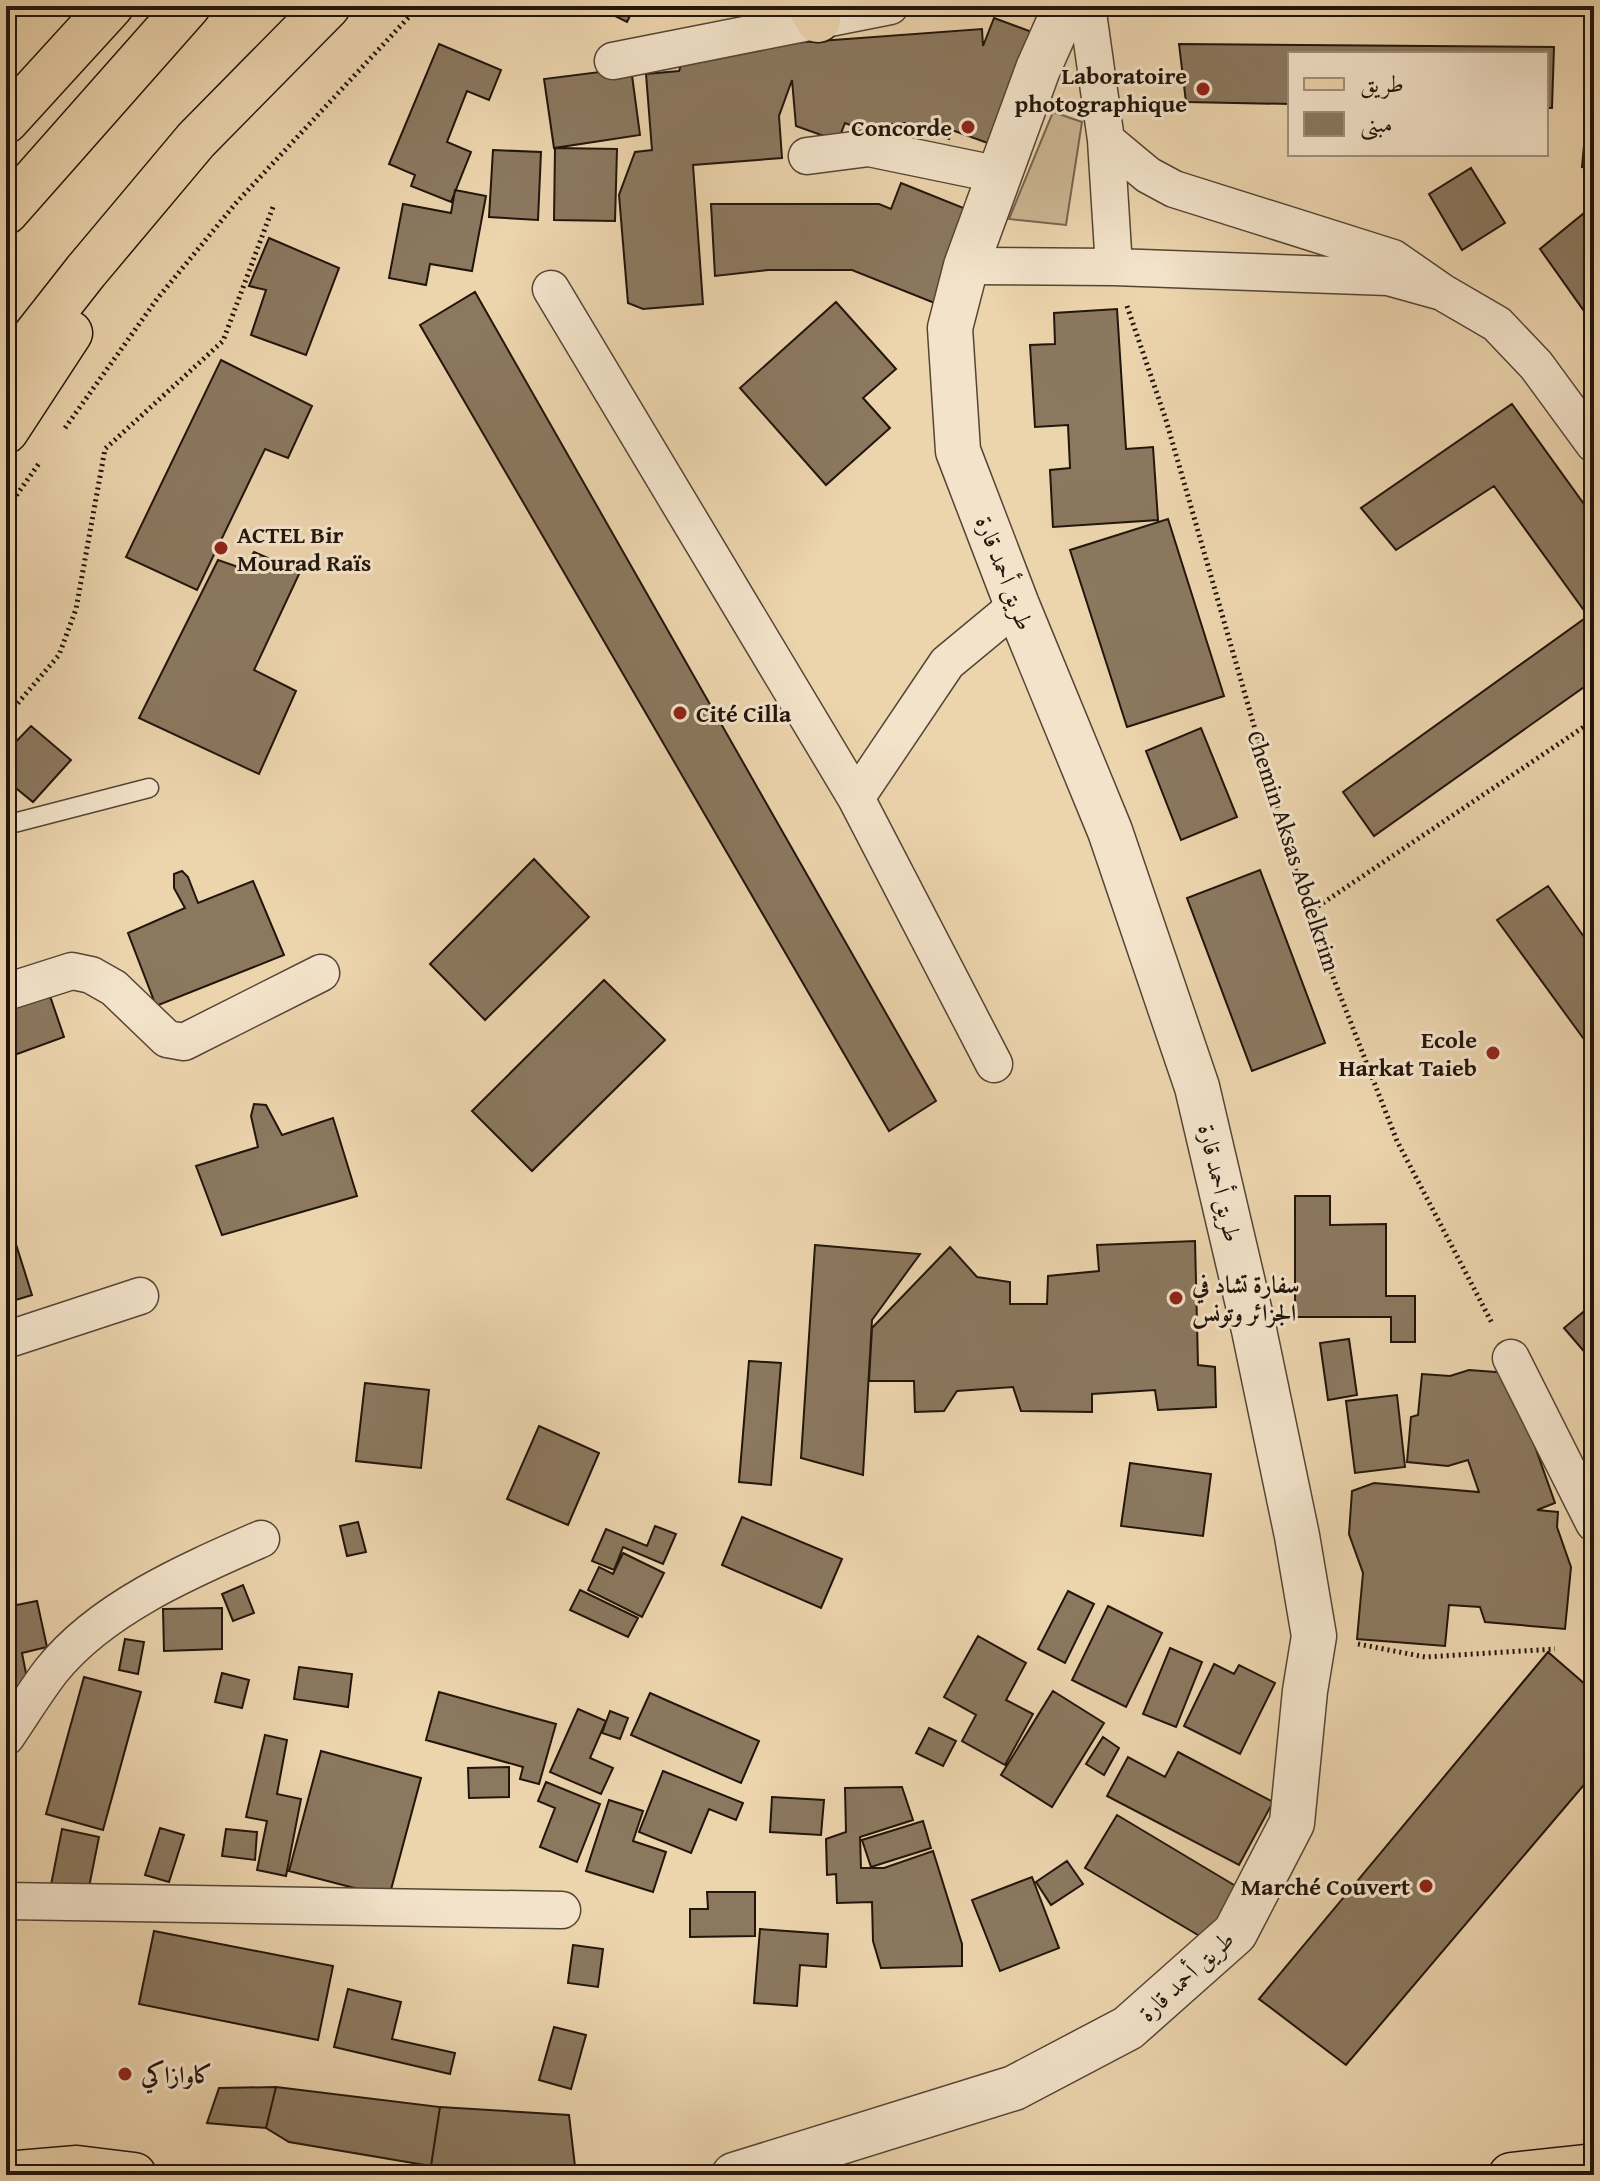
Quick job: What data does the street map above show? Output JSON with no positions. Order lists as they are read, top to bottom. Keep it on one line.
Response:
{"streets":{"street":["طريق أحمد قارة"],"path":["Chemin Aksas Abdelkrim"]},"places":["Laboratoire photographique","Concorde","ACTEL Bir Mourad Raïs","Cité Cilla","Ecole Harkat Taieb","سفارة تشاد في الجزائر وتونس","Marché Couvert","كاوازاكي"],"legend":["طريق","مبنى"]}
